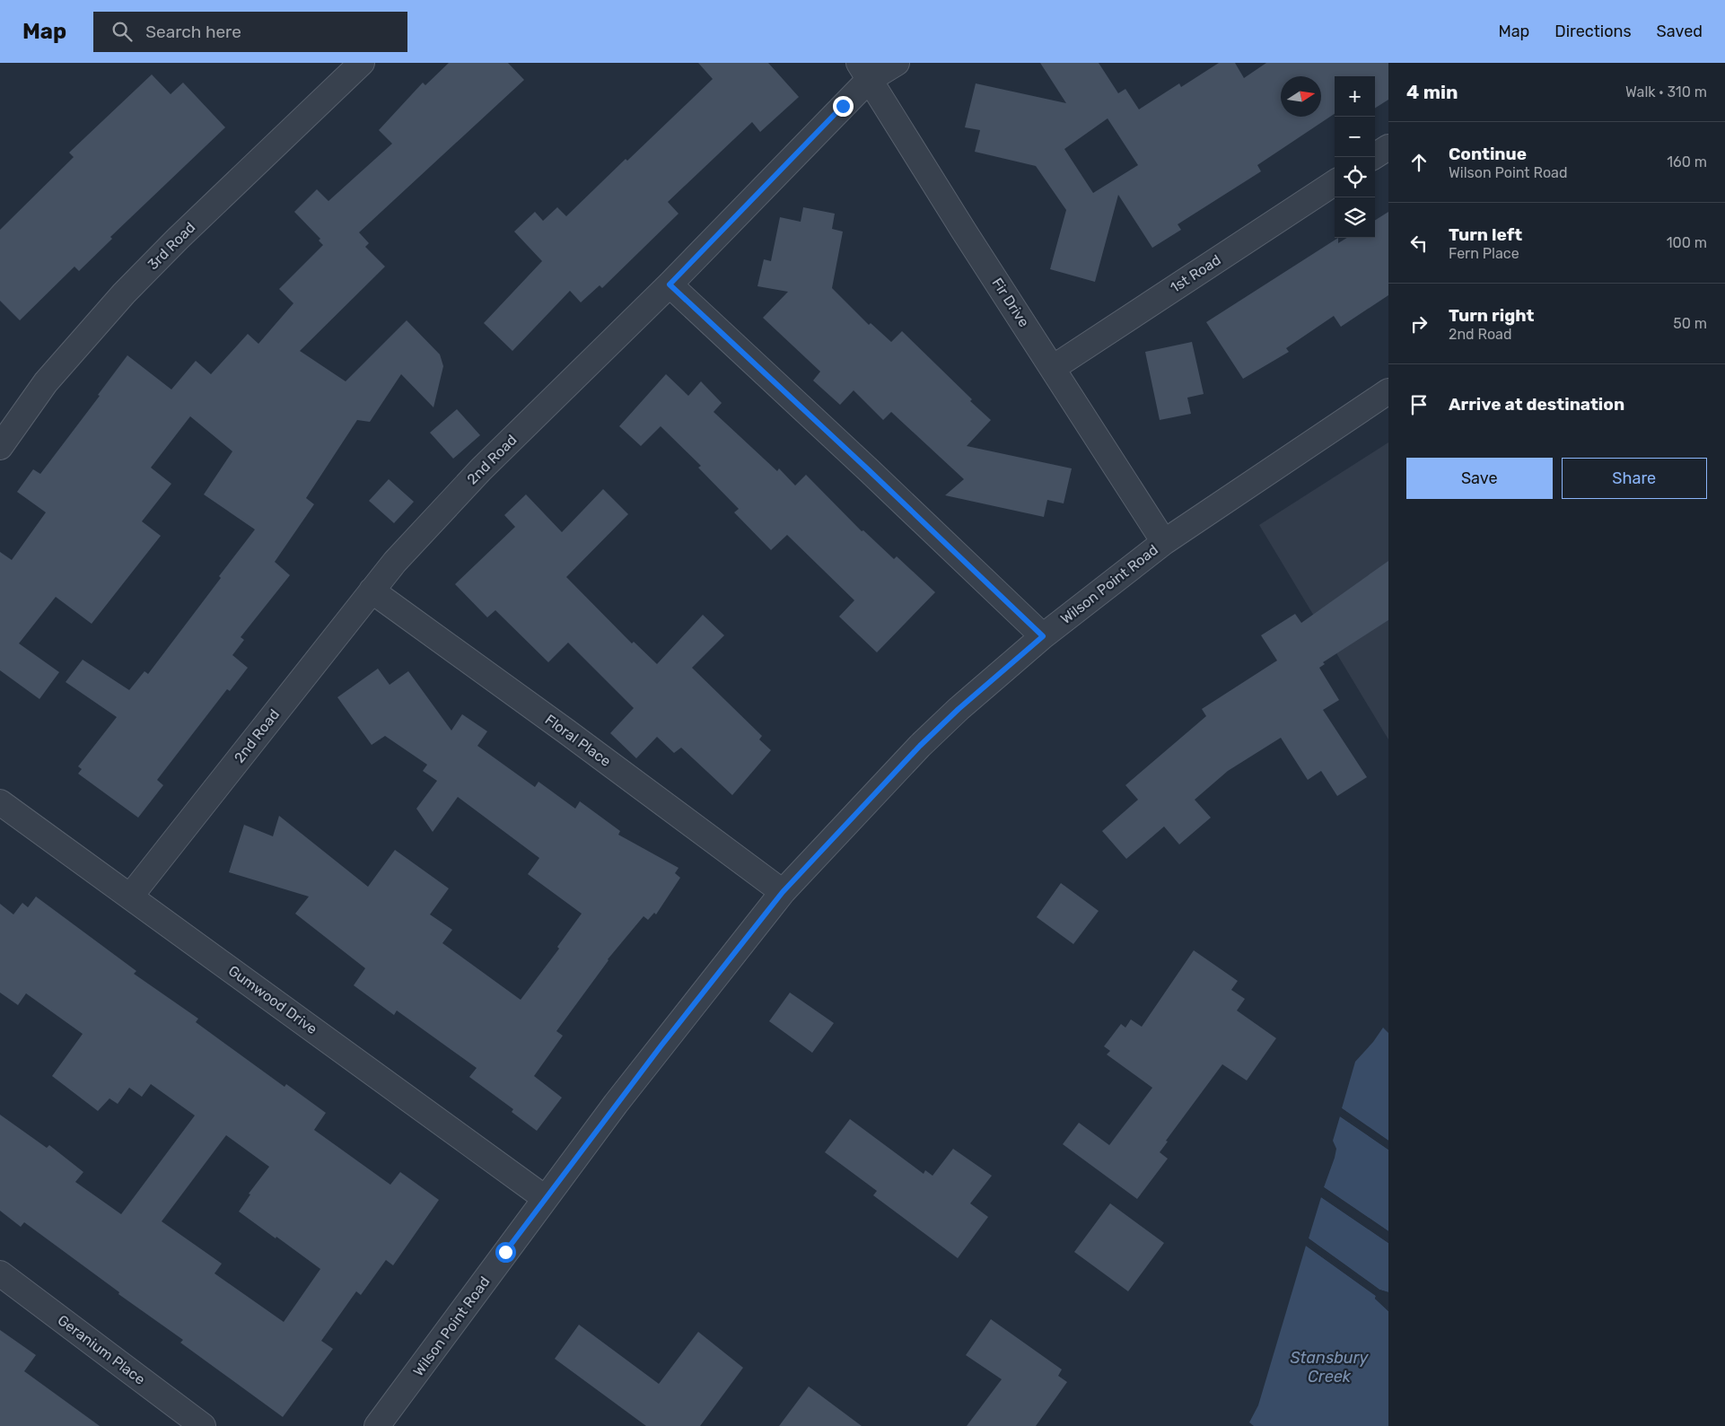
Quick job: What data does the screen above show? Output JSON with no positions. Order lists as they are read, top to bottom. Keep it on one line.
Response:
{"streets":{"street":["3rd Road","1st Road","Fir Drive","2nd Road","Wilson Point Road","Floral Place","Gumwood Drive","Geranium Place"]},"crossings":[["1st Road","Fir Drive"],["Fir Drive","2nd Road"],["Fir Drive","Wilson Point Road"],["2nd Road","Floral Place"],["2nd Road","Gumwood Drive"],["Wilson Point Road","Floral Place"],["Wilson Point Road","Gumwood Drive"]],"water":["Stansbury Creek"],"north":"right","page":{"header":"Map","search":"Search here","nav":["Map","Directions","Saved"],"heading":["4 min","Walk · 310 m"],"map_buttons":["+","−"],"list":[["Continue","Wilson Point Road","160 m"],["Turn left","Fern Place","100 m"],["Turn right","2nd Road","50 m"],"Arrive at destination"],"buttons":["Save","Share"]}}
